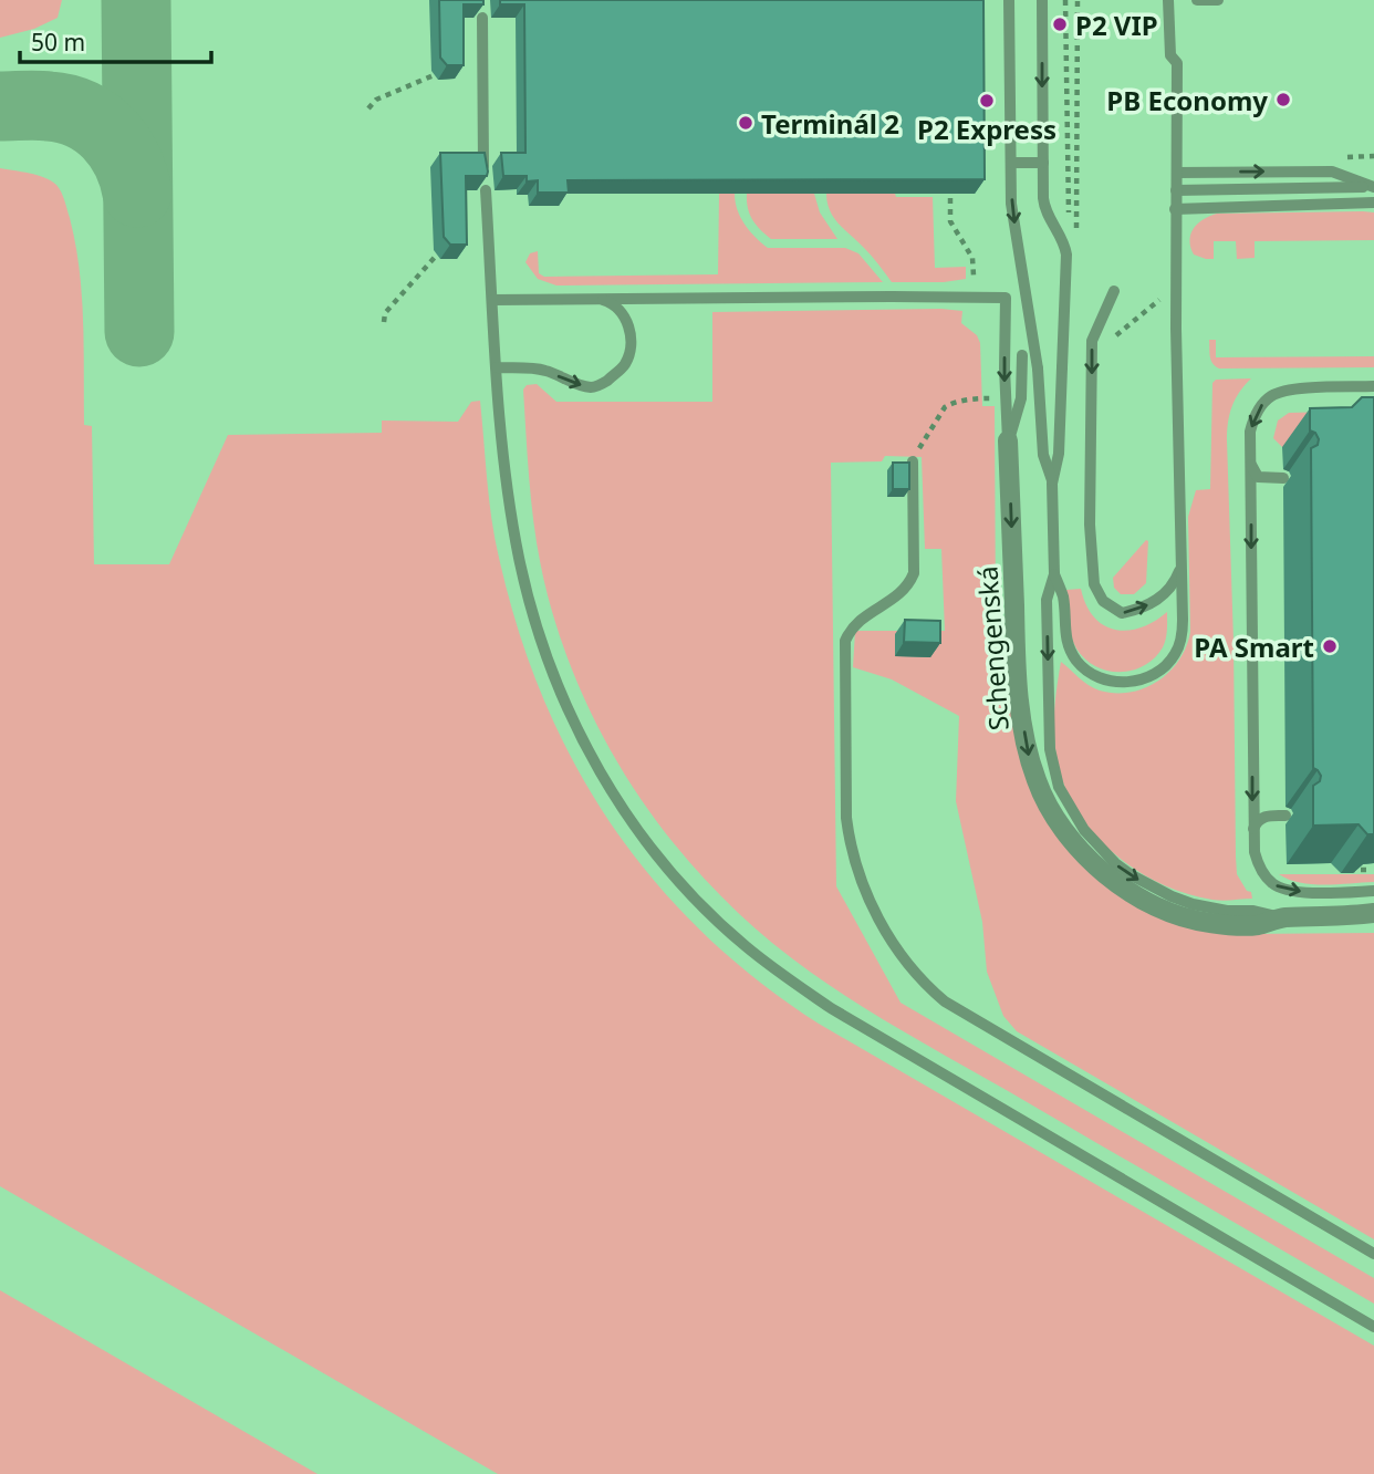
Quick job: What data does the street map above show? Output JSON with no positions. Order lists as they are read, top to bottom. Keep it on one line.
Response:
{"streets":{"street":["Schengenská"]},"places":["P2 VIP","PB Economy","P2 Express","Terminál 2","PA Smart"],"scale_bar":"50 m"}
